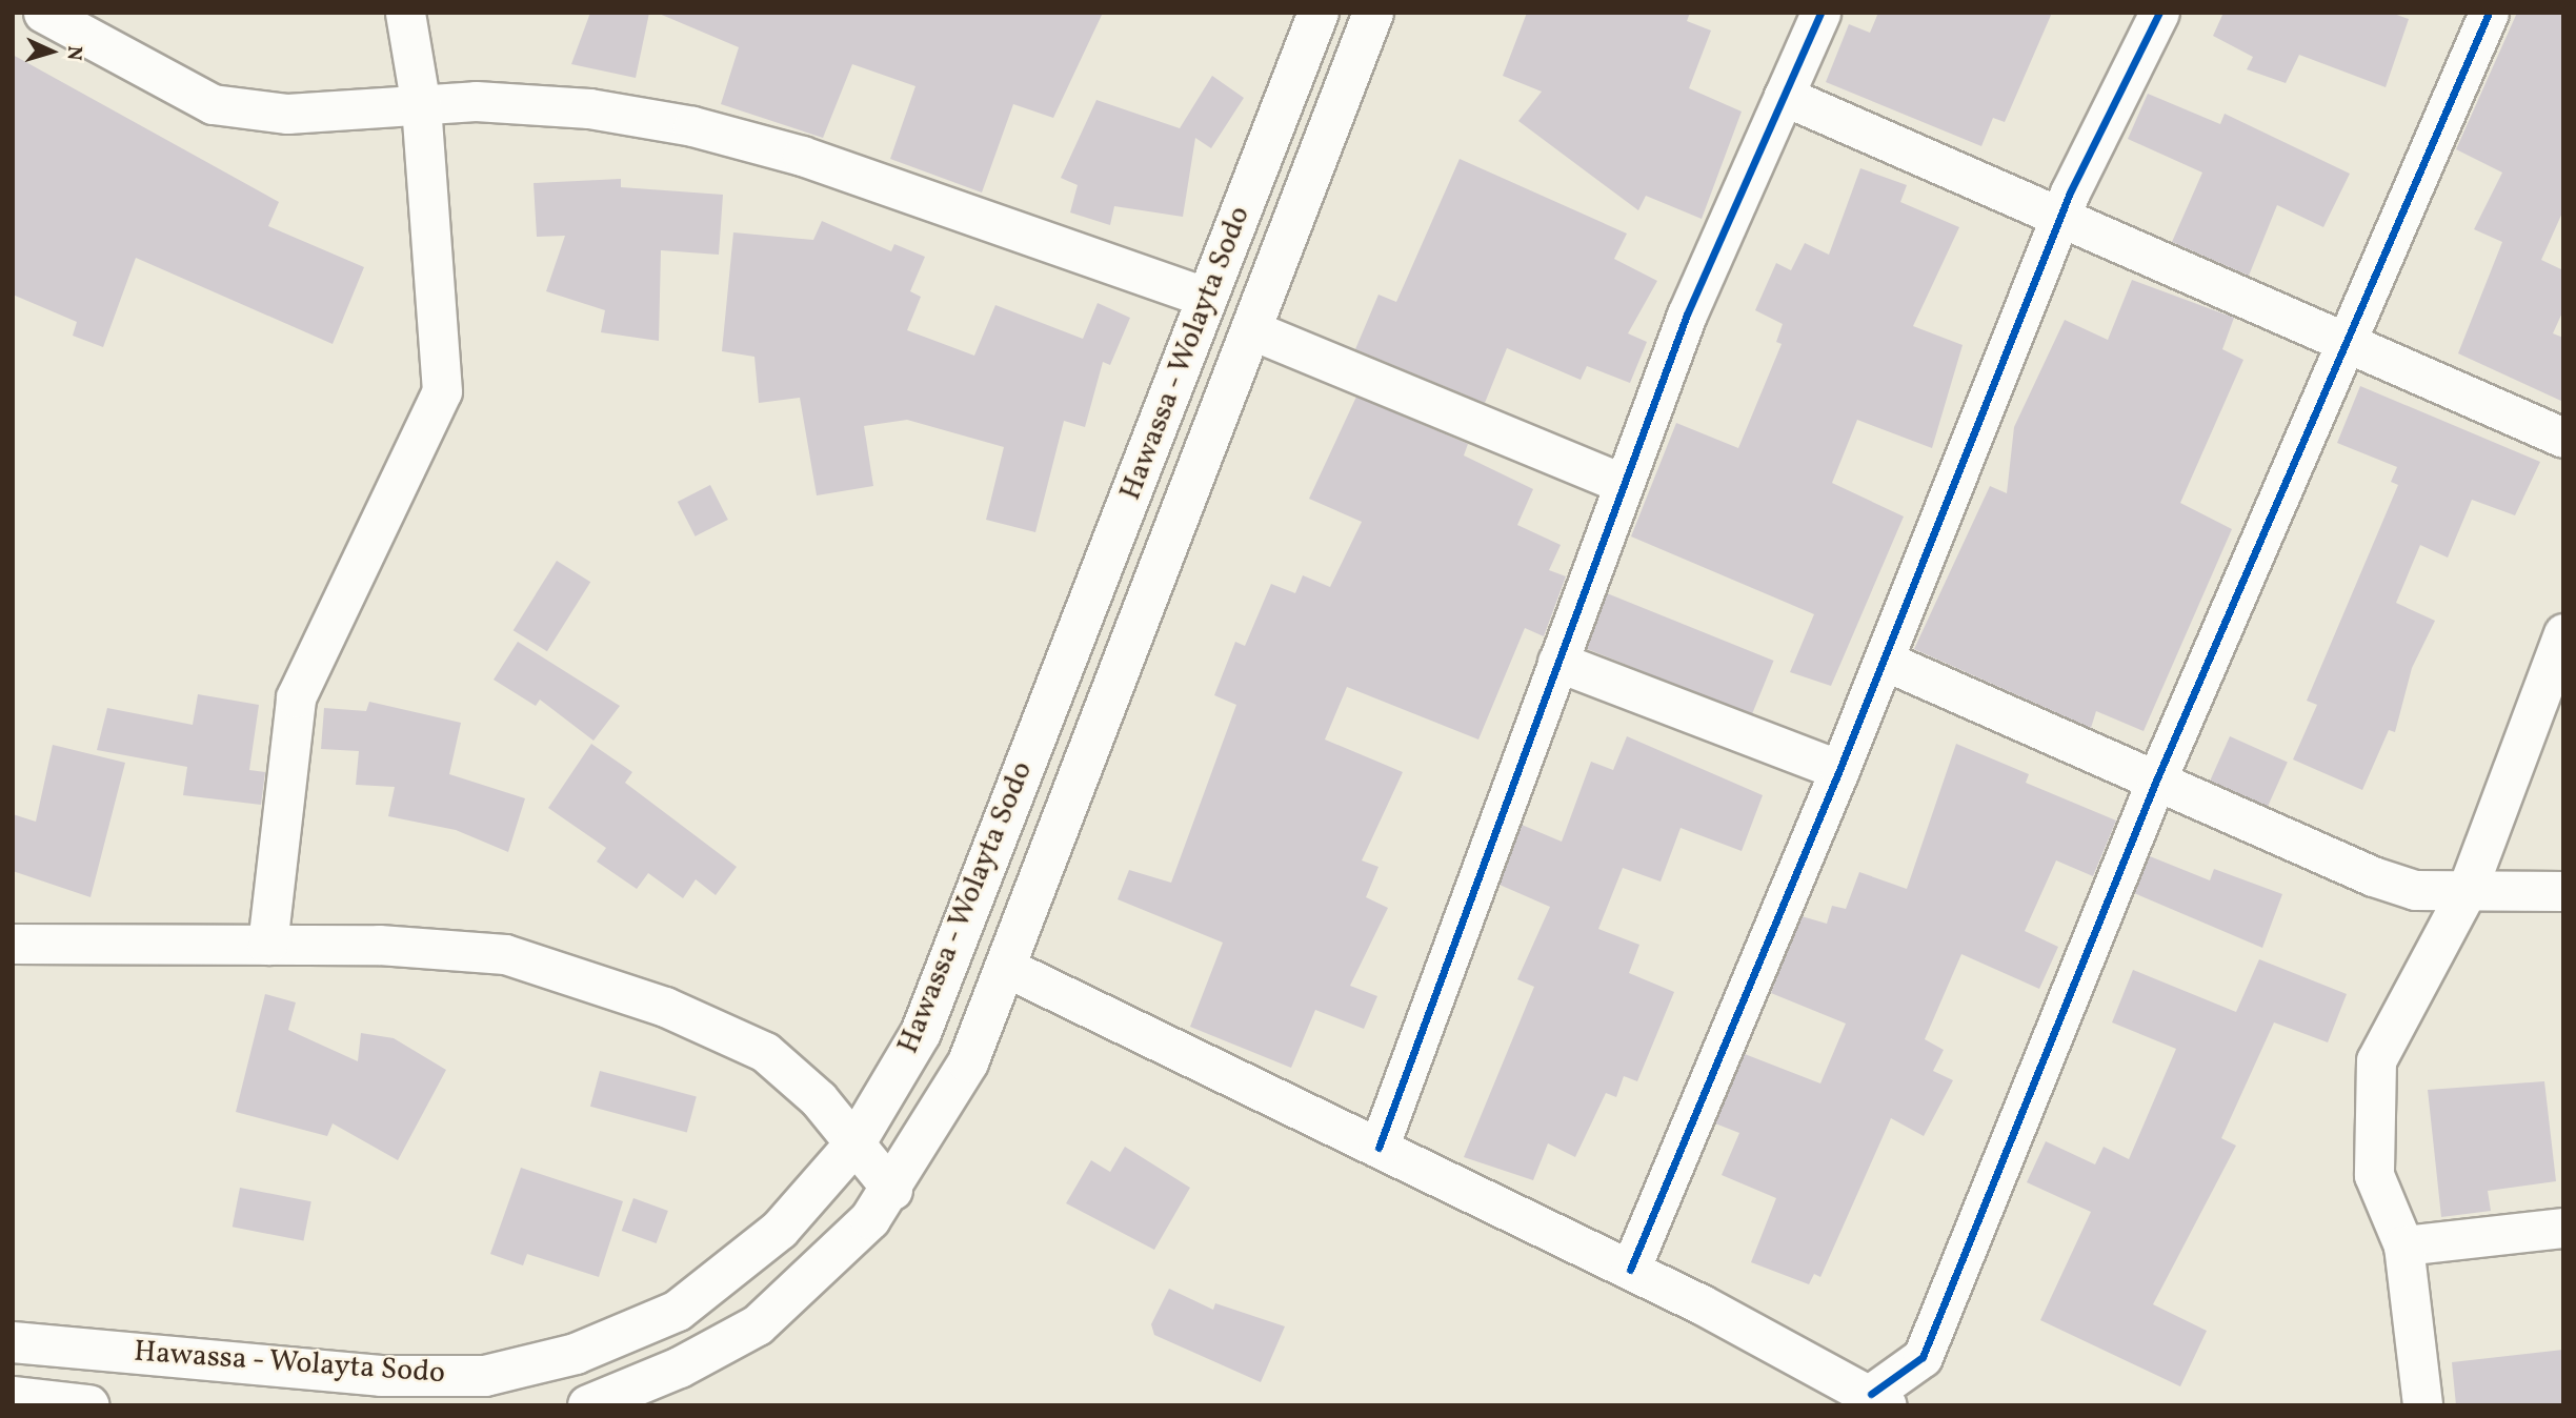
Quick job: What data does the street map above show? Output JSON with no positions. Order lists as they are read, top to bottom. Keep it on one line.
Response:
{"streets":{"main road":["Hawassa - Wolayta Sodo"]},"north":"right"}
